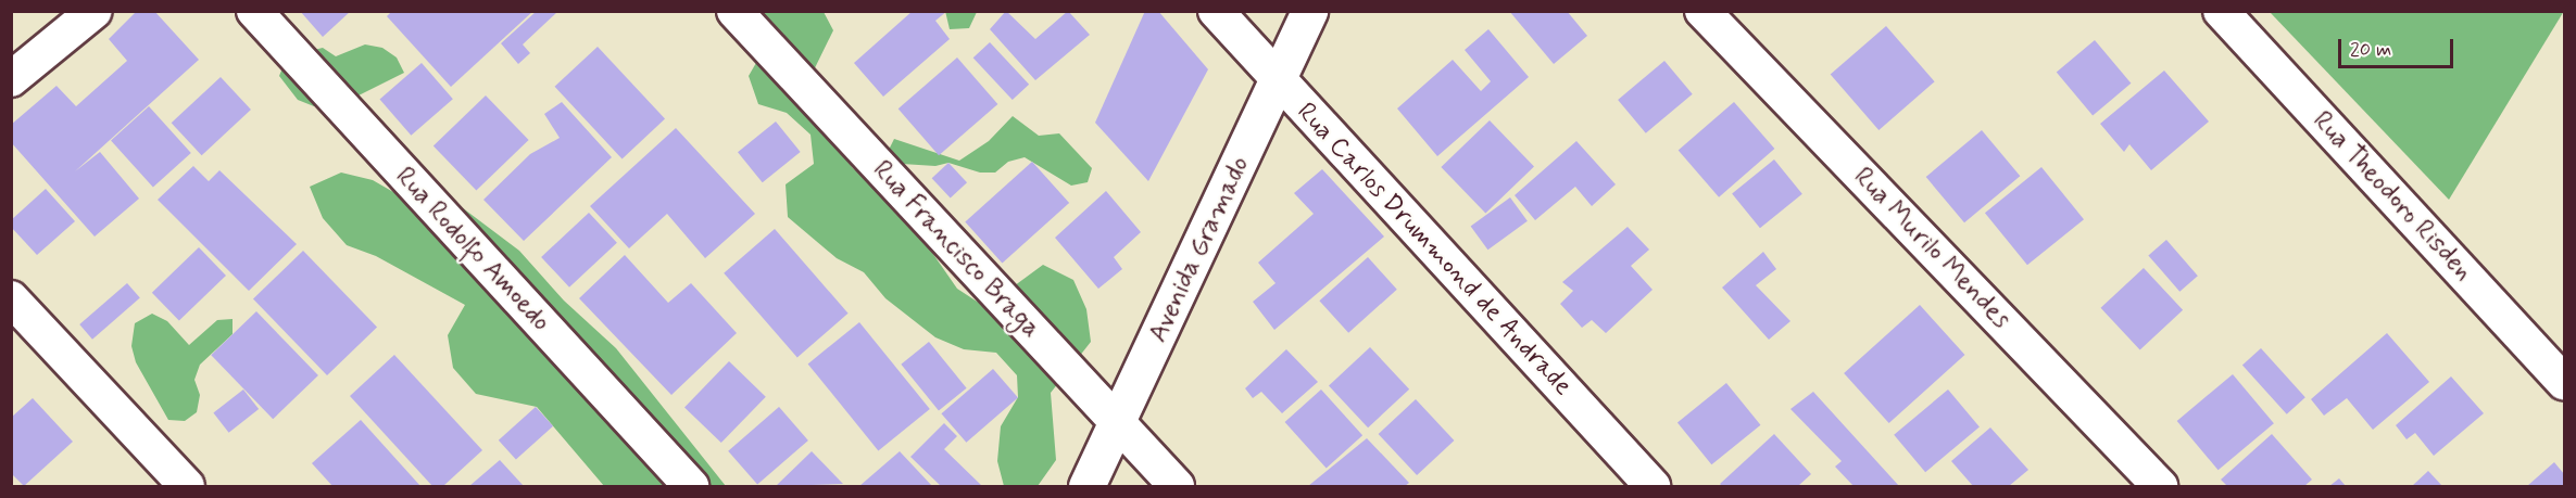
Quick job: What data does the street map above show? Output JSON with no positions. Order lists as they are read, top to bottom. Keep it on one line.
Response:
{"streets":{"street":["Rua Theodoro Risden","Rua Murilo Mendes","Rua Rodolfo Amoedo","Rua Francisco Braga","Avenida Gramado","Rua Carlos Drummond de Andrade"]},"crossings":[["Rua Francisco Braga","Avenida Gramado"],["Avenida Gramado","Rua Carlos Drummond de Andrade"]],"scale_bar":"20 m"}
